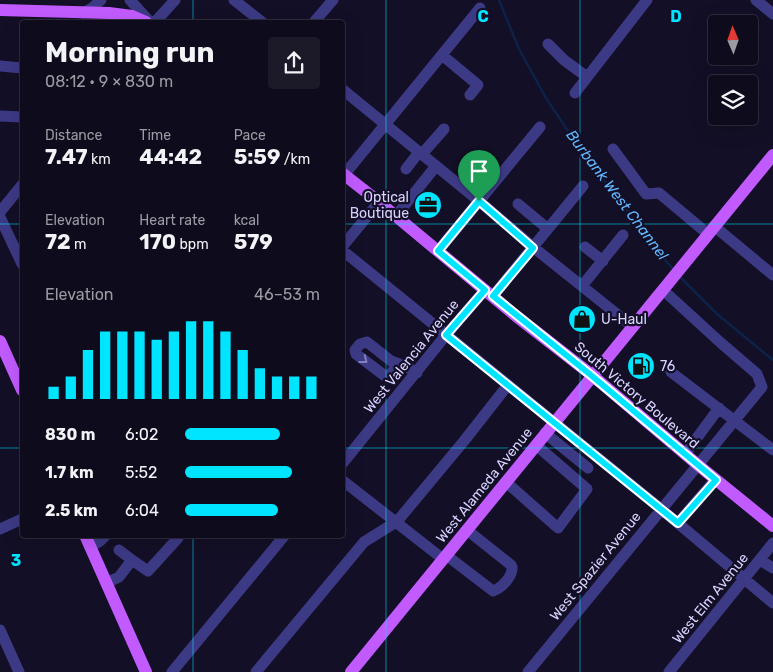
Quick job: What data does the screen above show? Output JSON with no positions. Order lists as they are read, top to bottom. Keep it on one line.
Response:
{"streets":{"main road":["South Victory Boulevard","West Alameda Avenue"],"street":["West Valencia Avenue","West Spazier Avenue","West Elm Avenue"]},"crossings":[["West Valencia Avenue","South Victory Boulevard"],["South Victory Boulevard","West Alameda Avenue"],["South Victory Boulevard","West Spazier Avenue"],["West Alameda Avenue","West Spazier Avenue"]],"water":["Burbank West Channel"],"places":{"office":["Optical Boutique"],"shop":["U-Haul"],"fuel station":["76"]},"north":"top","page":{"heading":["Morning run","08:12 · 9 × 830 m"],"stats":[["Distance","7.47 km"],["Time","44:42"],["Pace","5:59 /km"],["Elevation","72 m"],["Heart rate","170 bpm"],["kcal","579"]],"chart":["Elevation","46–53 m"],"list":[{"name":"830 m","note":"6:02"},{"name":"1.7 km","note":"5:52"},{"name":"2.5 km","note":"6:04"}]},"grid":{"columns":["C","D"],"rows":["3"]}}
